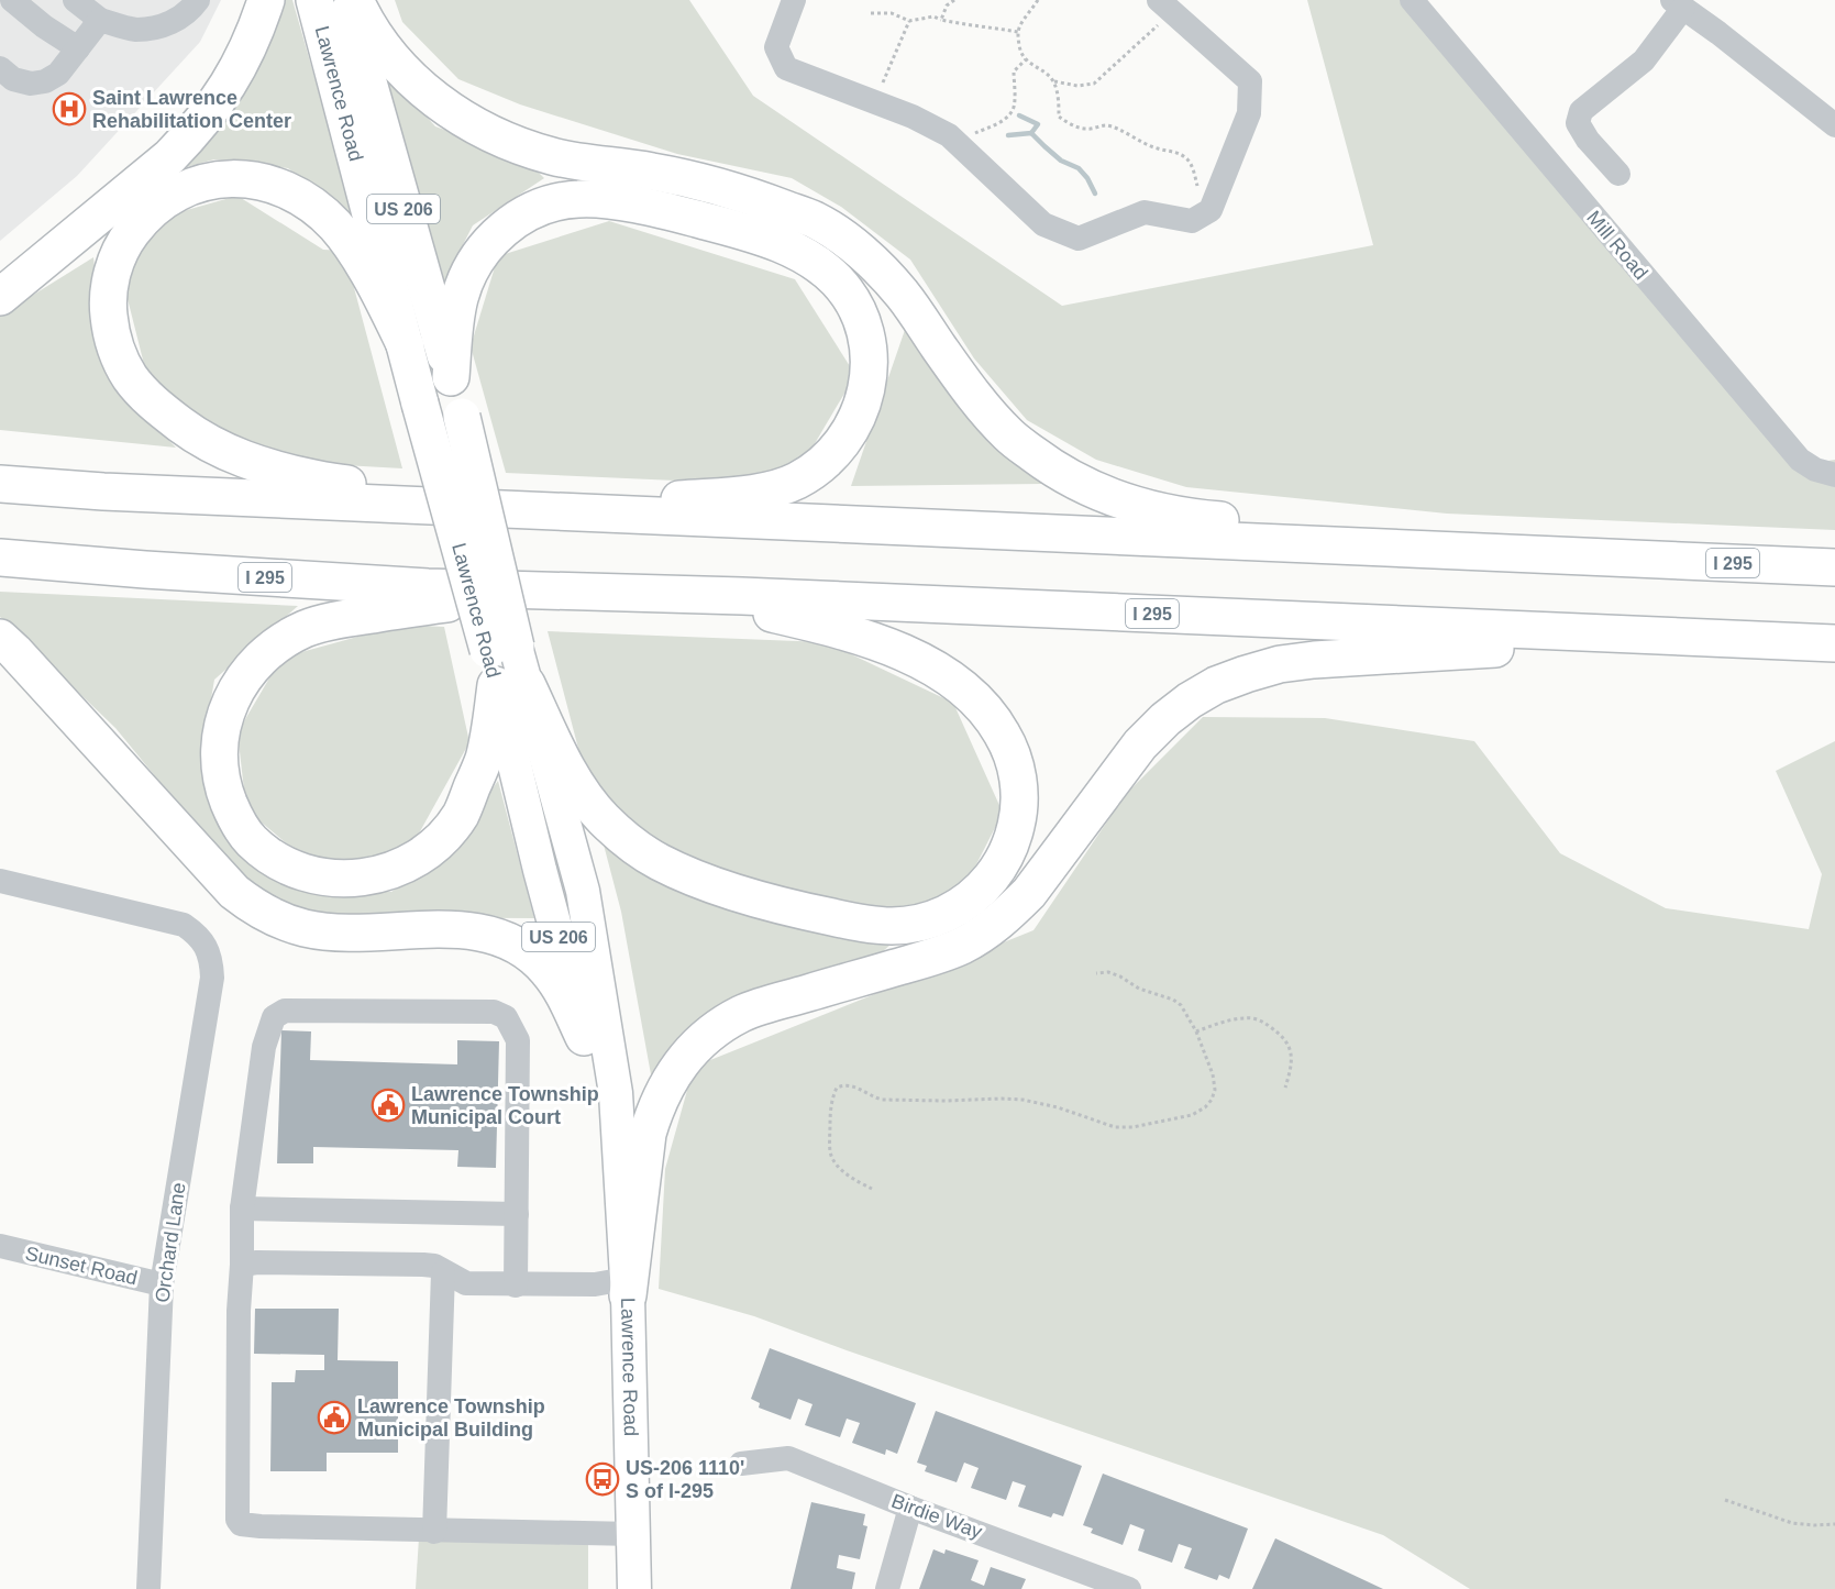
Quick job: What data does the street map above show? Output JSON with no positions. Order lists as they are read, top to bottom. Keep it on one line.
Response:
{"streets":{"highway":["Lawrence Road","US 206","I 295"],"street":["Mill Road","Orchard Lane","Sunset Road","Birdie Way"]},"crossings":[["Orchard Lane","Sunset Road"]],"places":{"hospital":["Saint Lawrence Rehabilitation Center"],"public building":["Lawrence Township Municipal Court","Lawrence Township Municipal Building"],"bus stop":["US-206 1110' S of I-295"]}}
